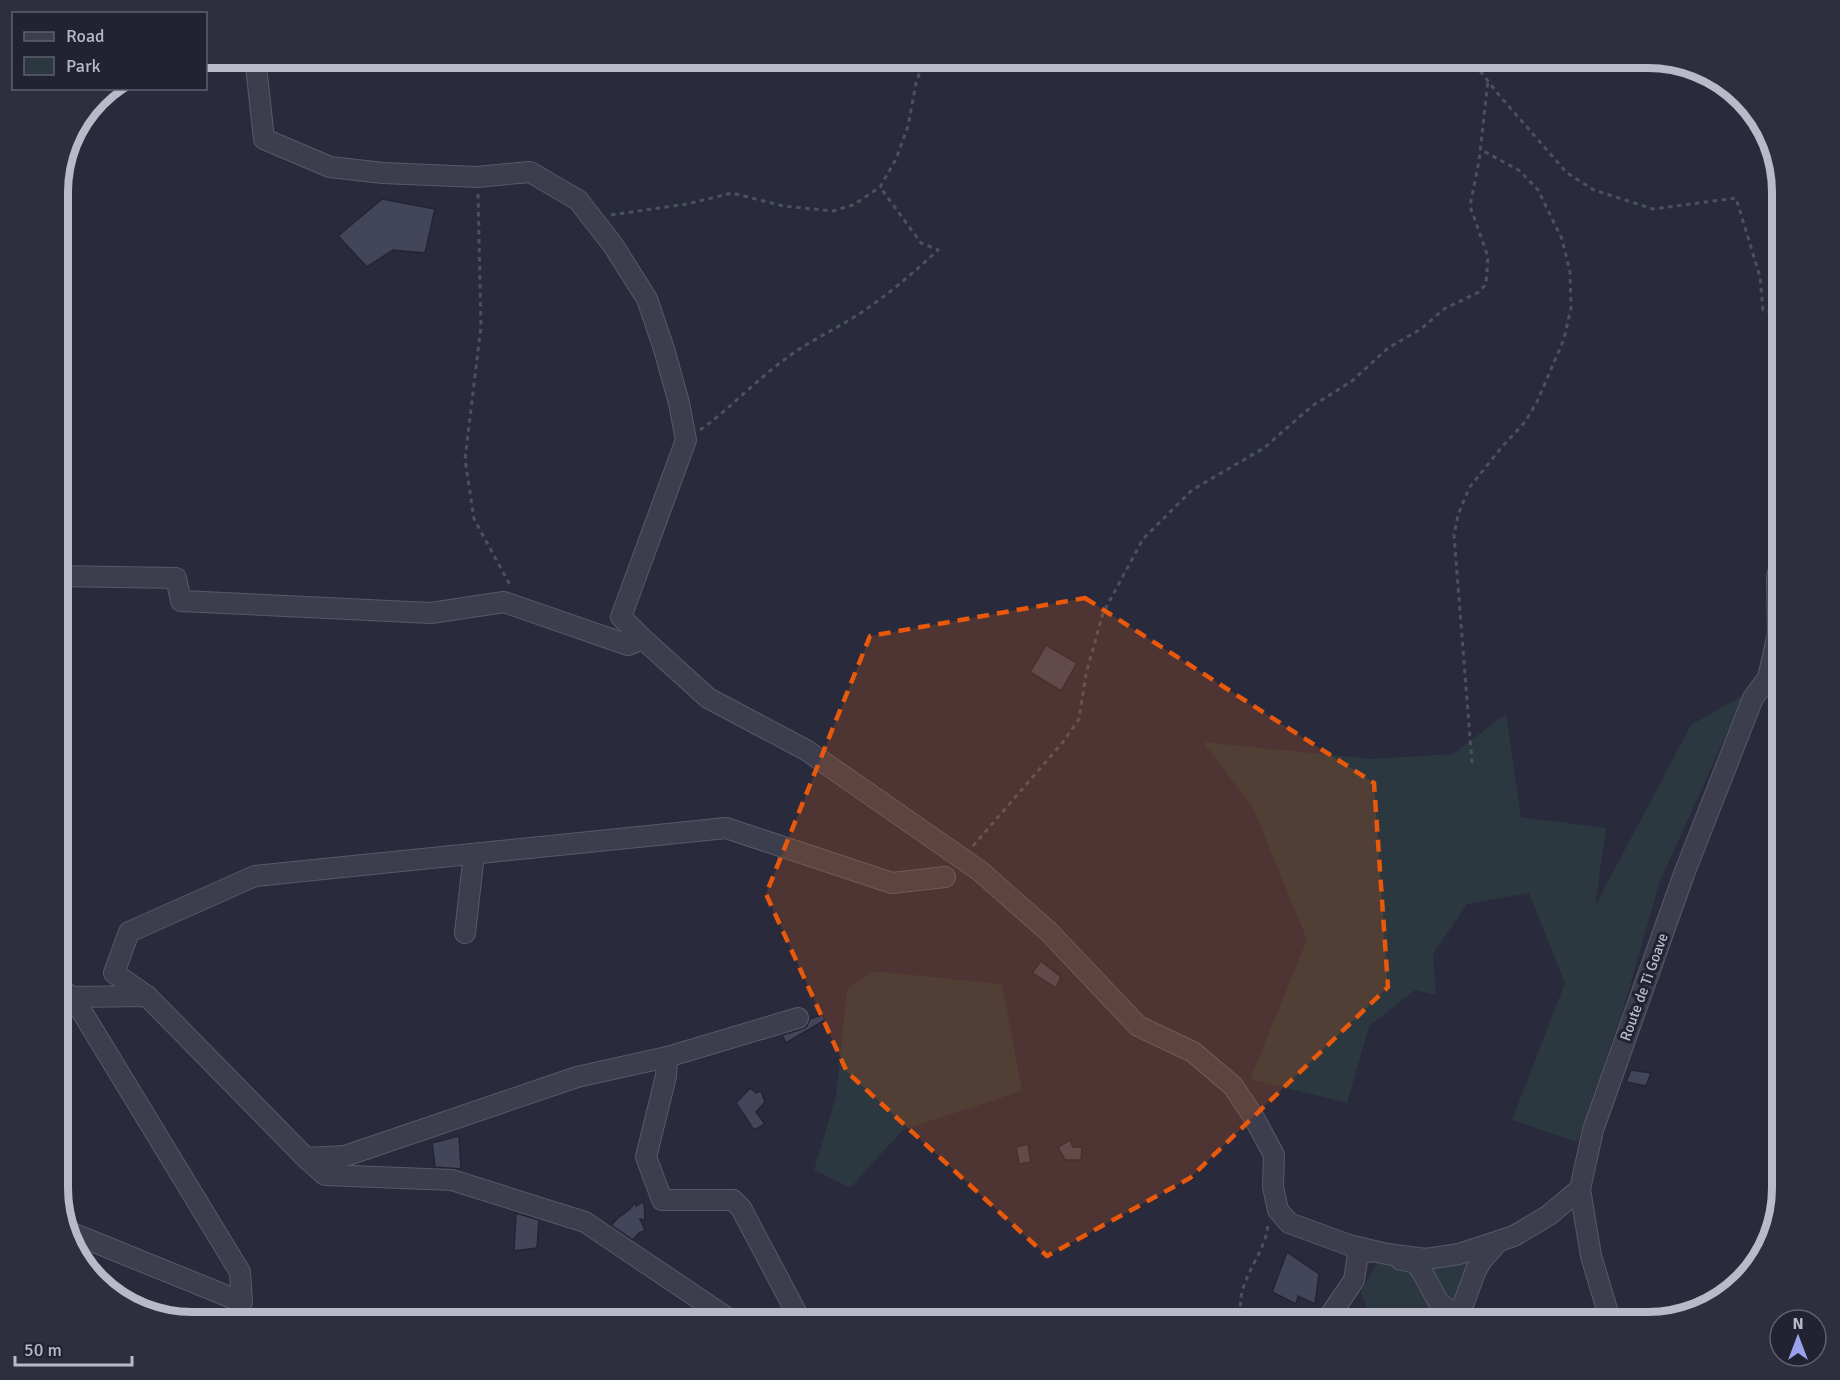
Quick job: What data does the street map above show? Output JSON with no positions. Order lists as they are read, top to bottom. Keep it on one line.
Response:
{"streets":{"street":["Route de Ti Goave"]},"legend":["Road","Park"],"scale_bar":"50 m","north":"top"}
